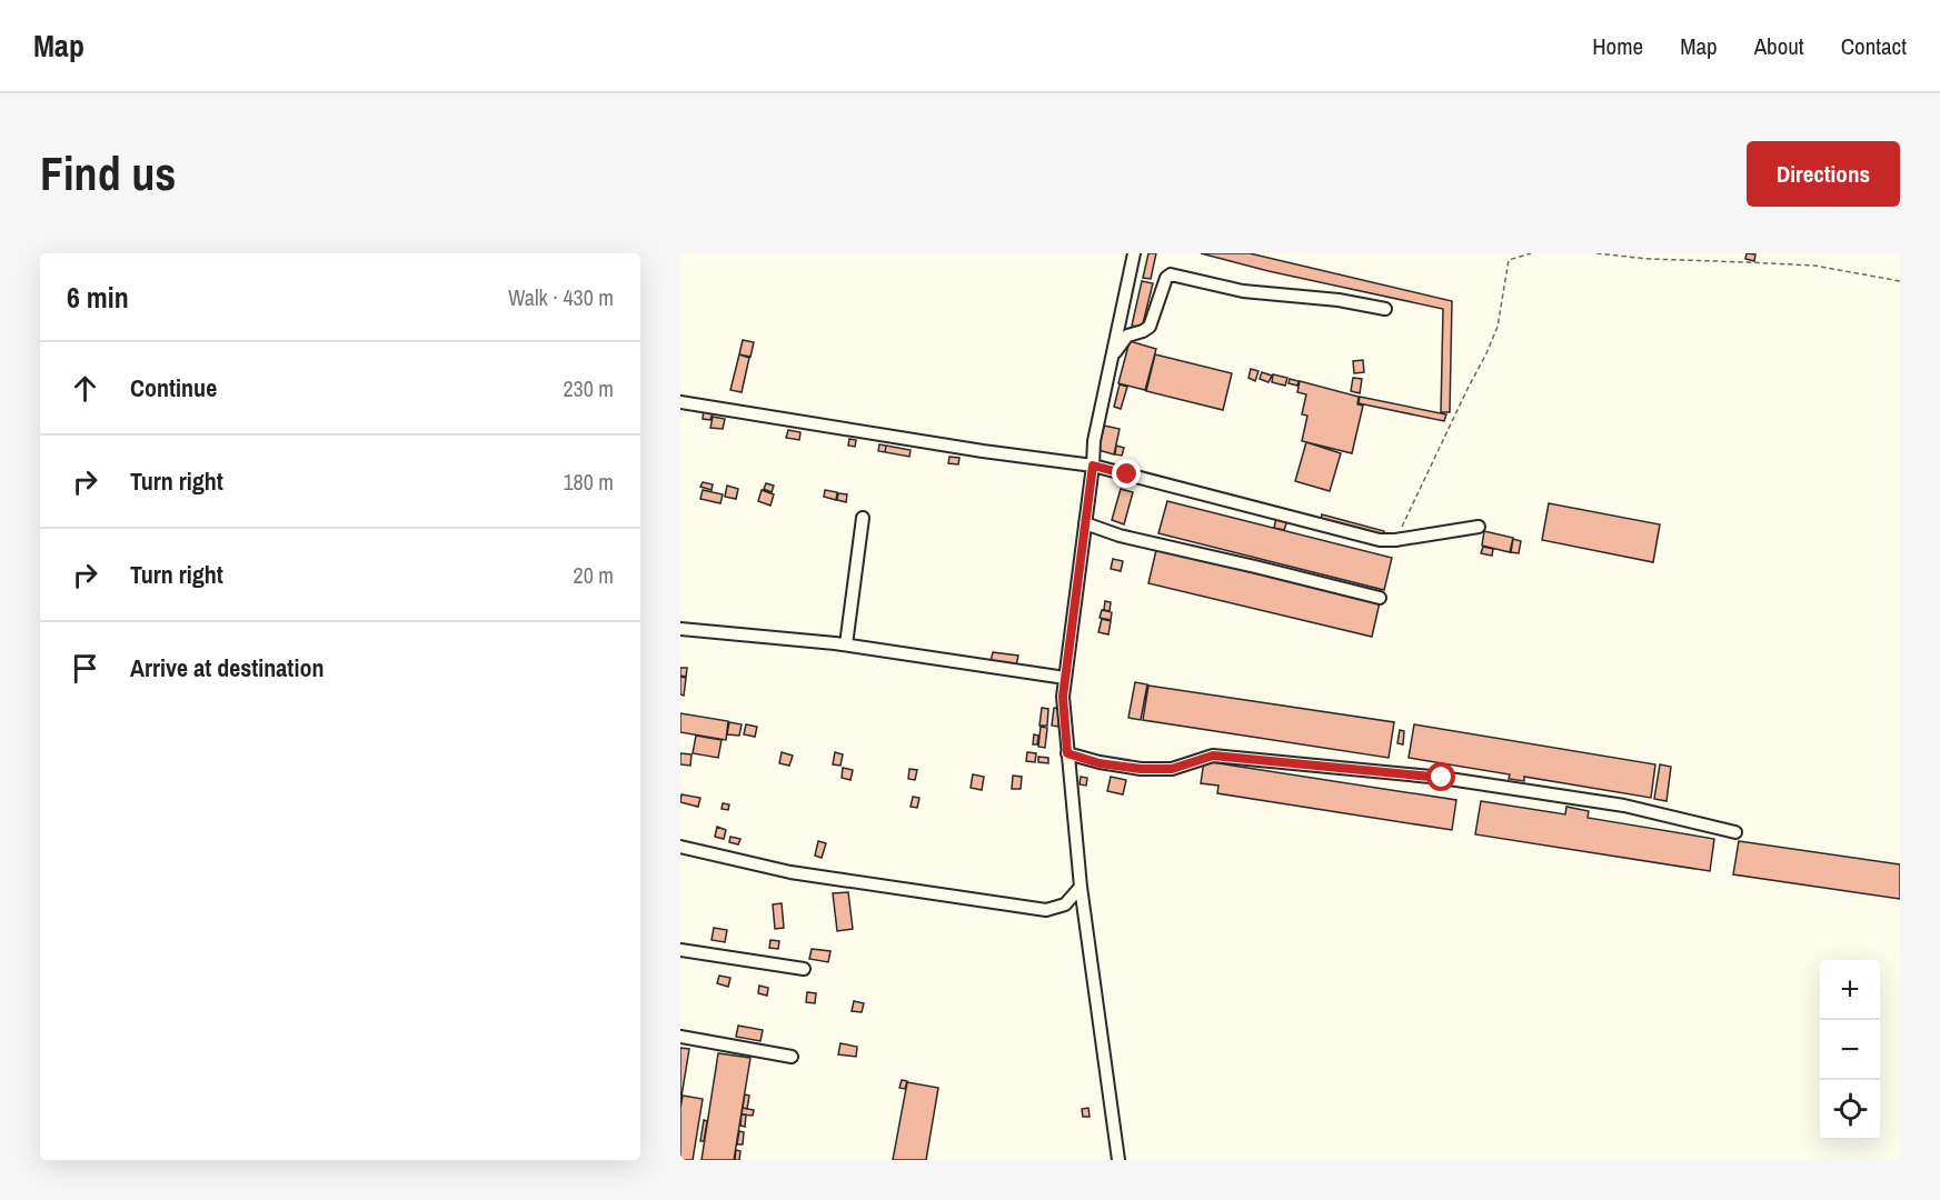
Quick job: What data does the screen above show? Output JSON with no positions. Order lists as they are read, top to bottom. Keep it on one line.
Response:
{"page":{"header":"Map","nav":["Home","Map","About","Contact"],"buttons":"Directions","title":"Find us","heading":["6 min","Walk · 430 m"],"list":[["Continue","230 m"],["Turn right","180 m"],["Turn right","20 m"],"Arrive at destination"],"map_buttons":["+","−"]}}
